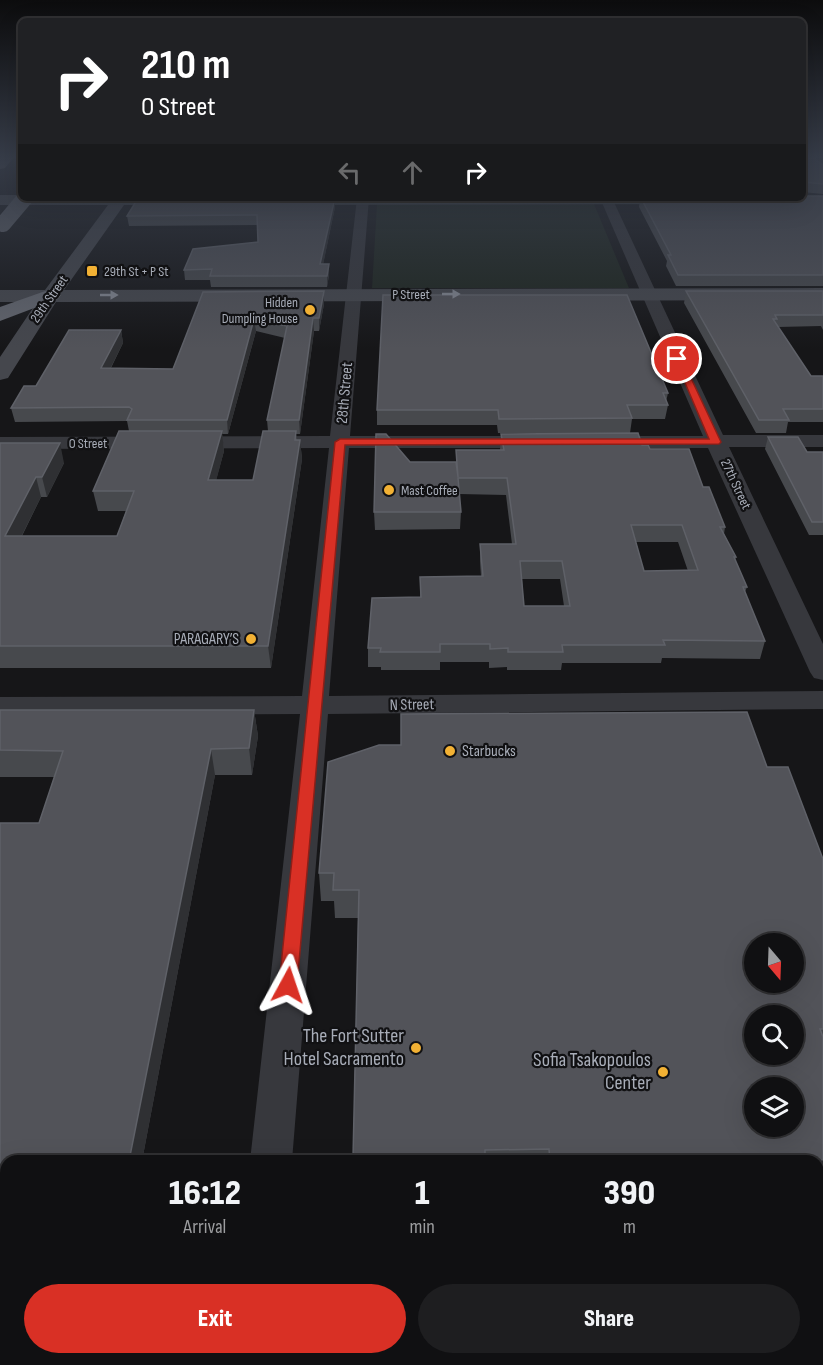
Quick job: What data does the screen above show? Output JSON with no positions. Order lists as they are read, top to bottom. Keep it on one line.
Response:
{"streets":{"main road":["P Street","29th Street"],"street":["28th Street","O Street","27th Street","N Street"]},"crossings":[["P Street","29th Street"],["P Street","28th Street"],["P Street","27th Street"],["28th Street","O Street"],["28th Street","N Street"]],"one_way":["P Street"],"places":{"transit":["29th St + P St"],"other":["Hidden Dumpling House","Mast Coffee","PARAGARY’S","Starbucks","The Fort Sutter Hotel Sacramento","Sofia Tsakopoulos Center"]},"north":"bottom","page":{"turn":["210 m","O Street"],"eta":["16:12","Arrival","1","min","390","m"],"buttons":["Exit","Share"]}}
